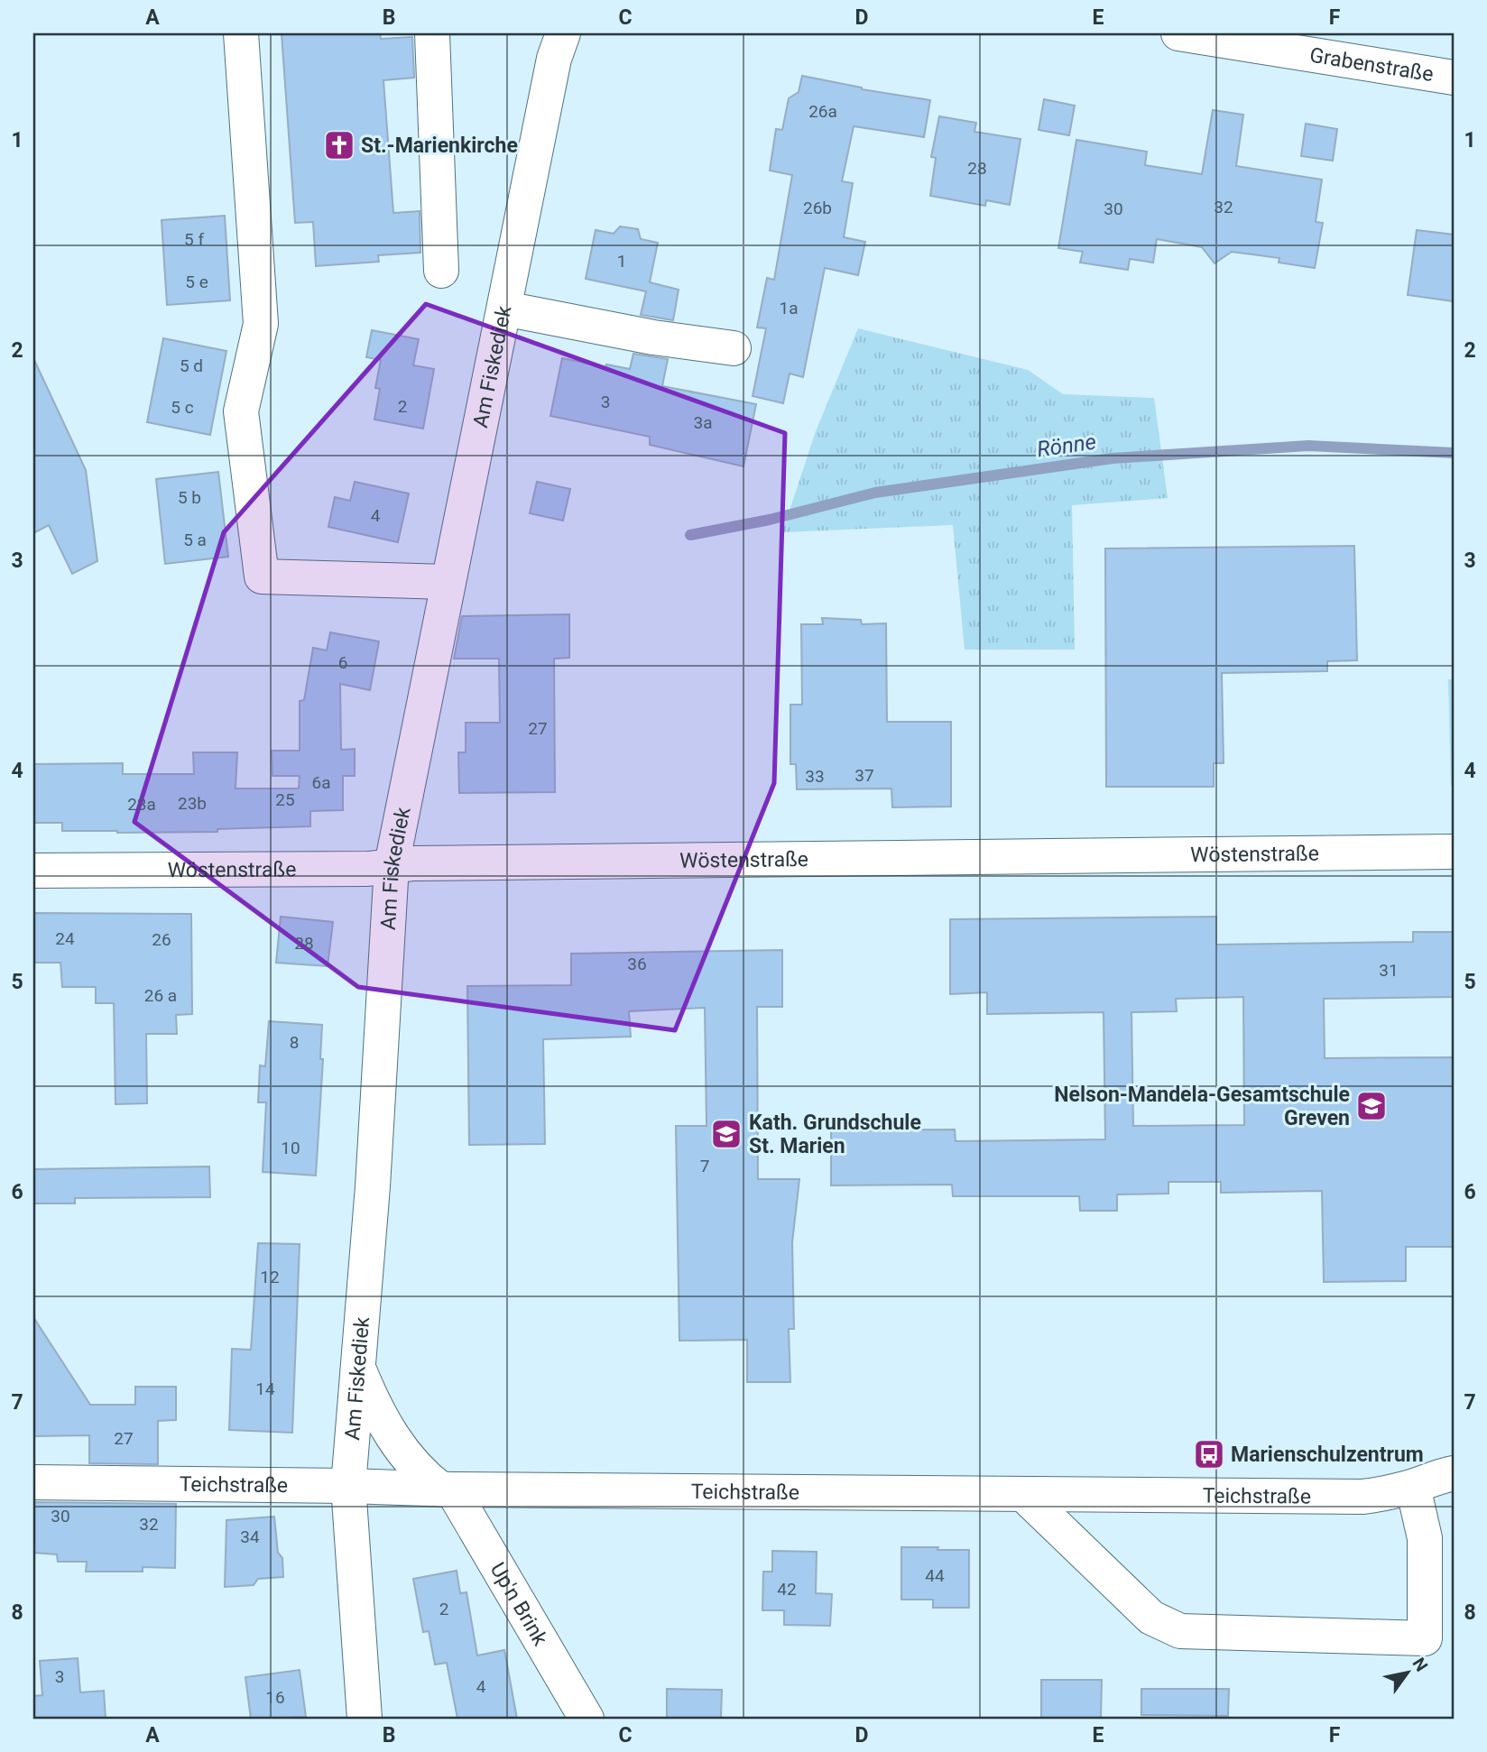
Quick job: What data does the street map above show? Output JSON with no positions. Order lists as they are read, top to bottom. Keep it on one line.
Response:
{"streets":{"street":["Grabenstraße","Am Fiskediek","Wöstenstraße","Teichstraße","Up'n Brink"]},"crossings":[["Am Fiskediek","Wöstenstraße"],["Am Fiskediek","Teichstraße"],["Am Fiskediek","Up'n Brink"],["Teichstraße","Up'n Brink"]],"water":["Rönne"],"places":{"church":["St.-Marienkirche"],"school or university":["Nelson-Mandela-Gesamtschule Greven","Kath. Grundschule St. Marien"],"bus stop":["Marienschulzentrum"]},"house_numbers":["26a","28","32","26b","30","5 f","1","5 e","1a","5 d","3","2","5 c","3a","5 b","4","5 a","6","27","37","33","6a","25","23b","23a","24","26","28","36","31","26 a","8","10","7","12","14","27","30","32","34","44","42","2","3","4","16"],"north":"top right","grid":{"columns":["A","B","C","D","E","F"],"rows":["1","2","3","4","5","6","7","8"]}}
